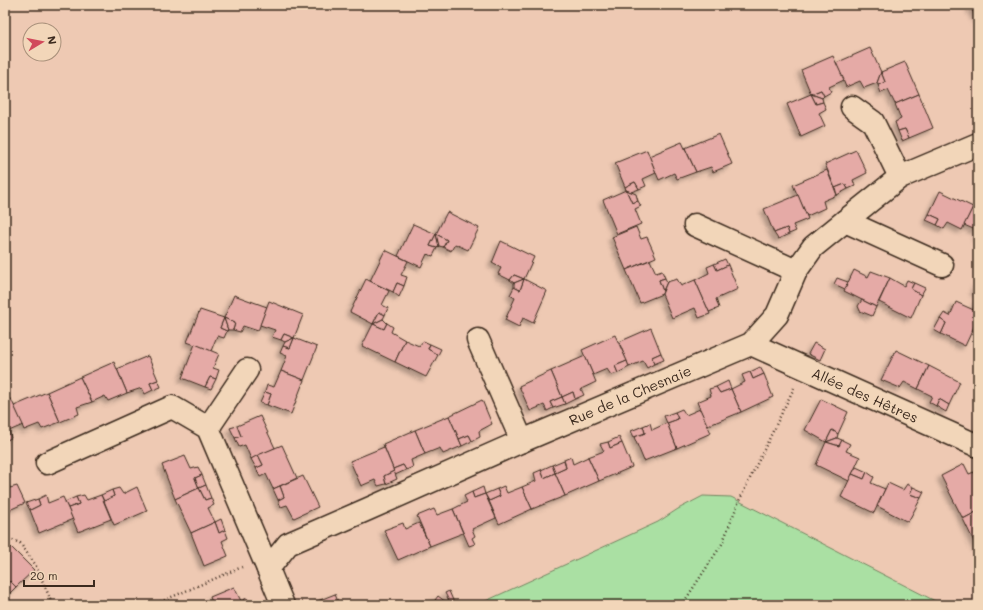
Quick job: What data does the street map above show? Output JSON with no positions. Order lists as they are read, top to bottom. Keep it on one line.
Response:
{"streets":{"street":["Rue de la Chesnaie","Allée des Hêtres"]},"crossings":[["Rue de la Chesnaie","Allée des Hêtres"]],"scale_bar":"20 m","north":"right"}
